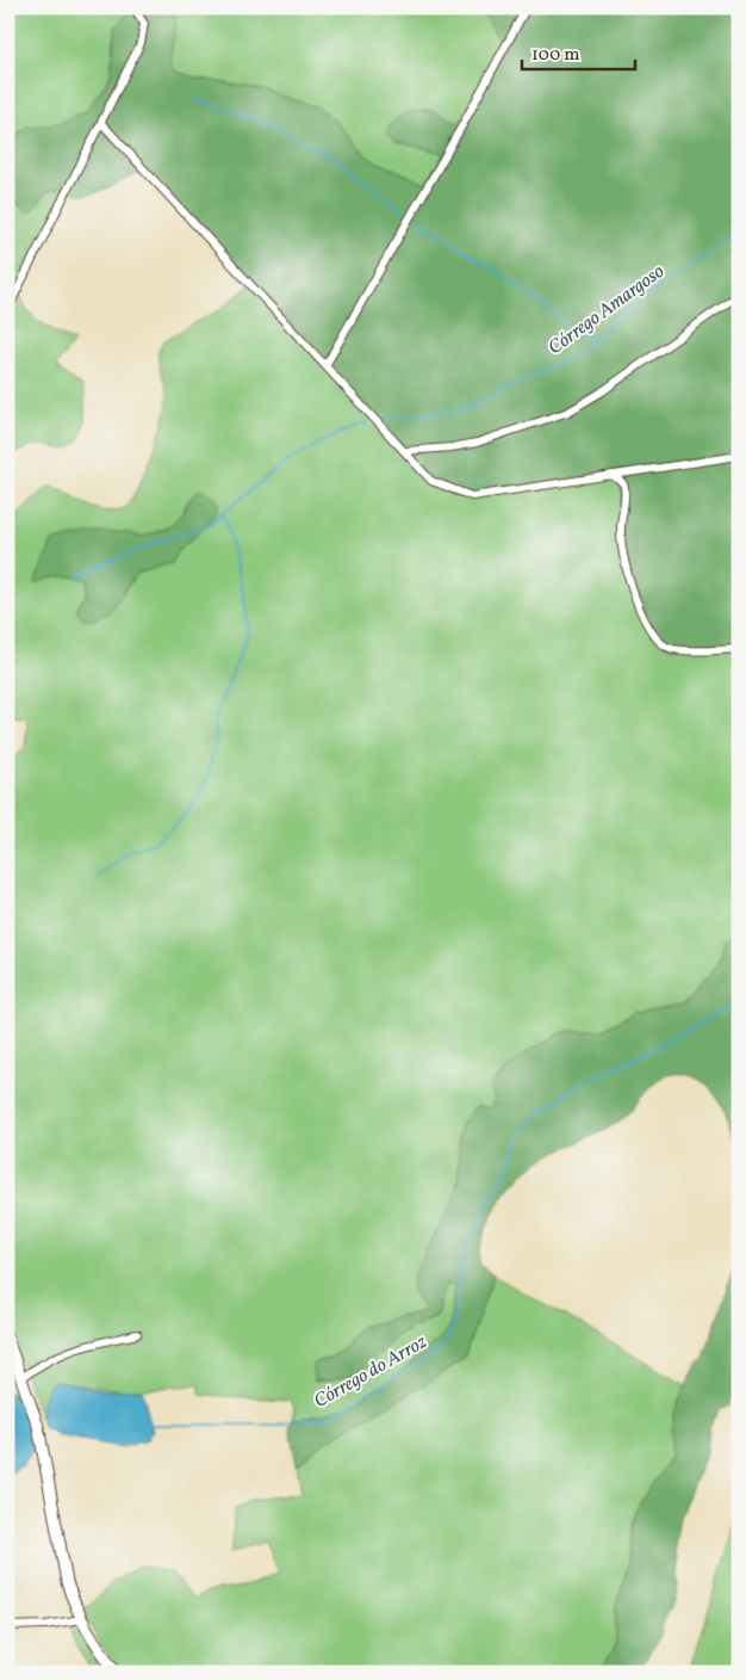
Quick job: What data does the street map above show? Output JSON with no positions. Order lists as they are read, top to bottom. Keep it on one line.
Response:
{"water":["Córrego Amargoso","Córrego do Arroz"],"scale_bar":"100 m"}
